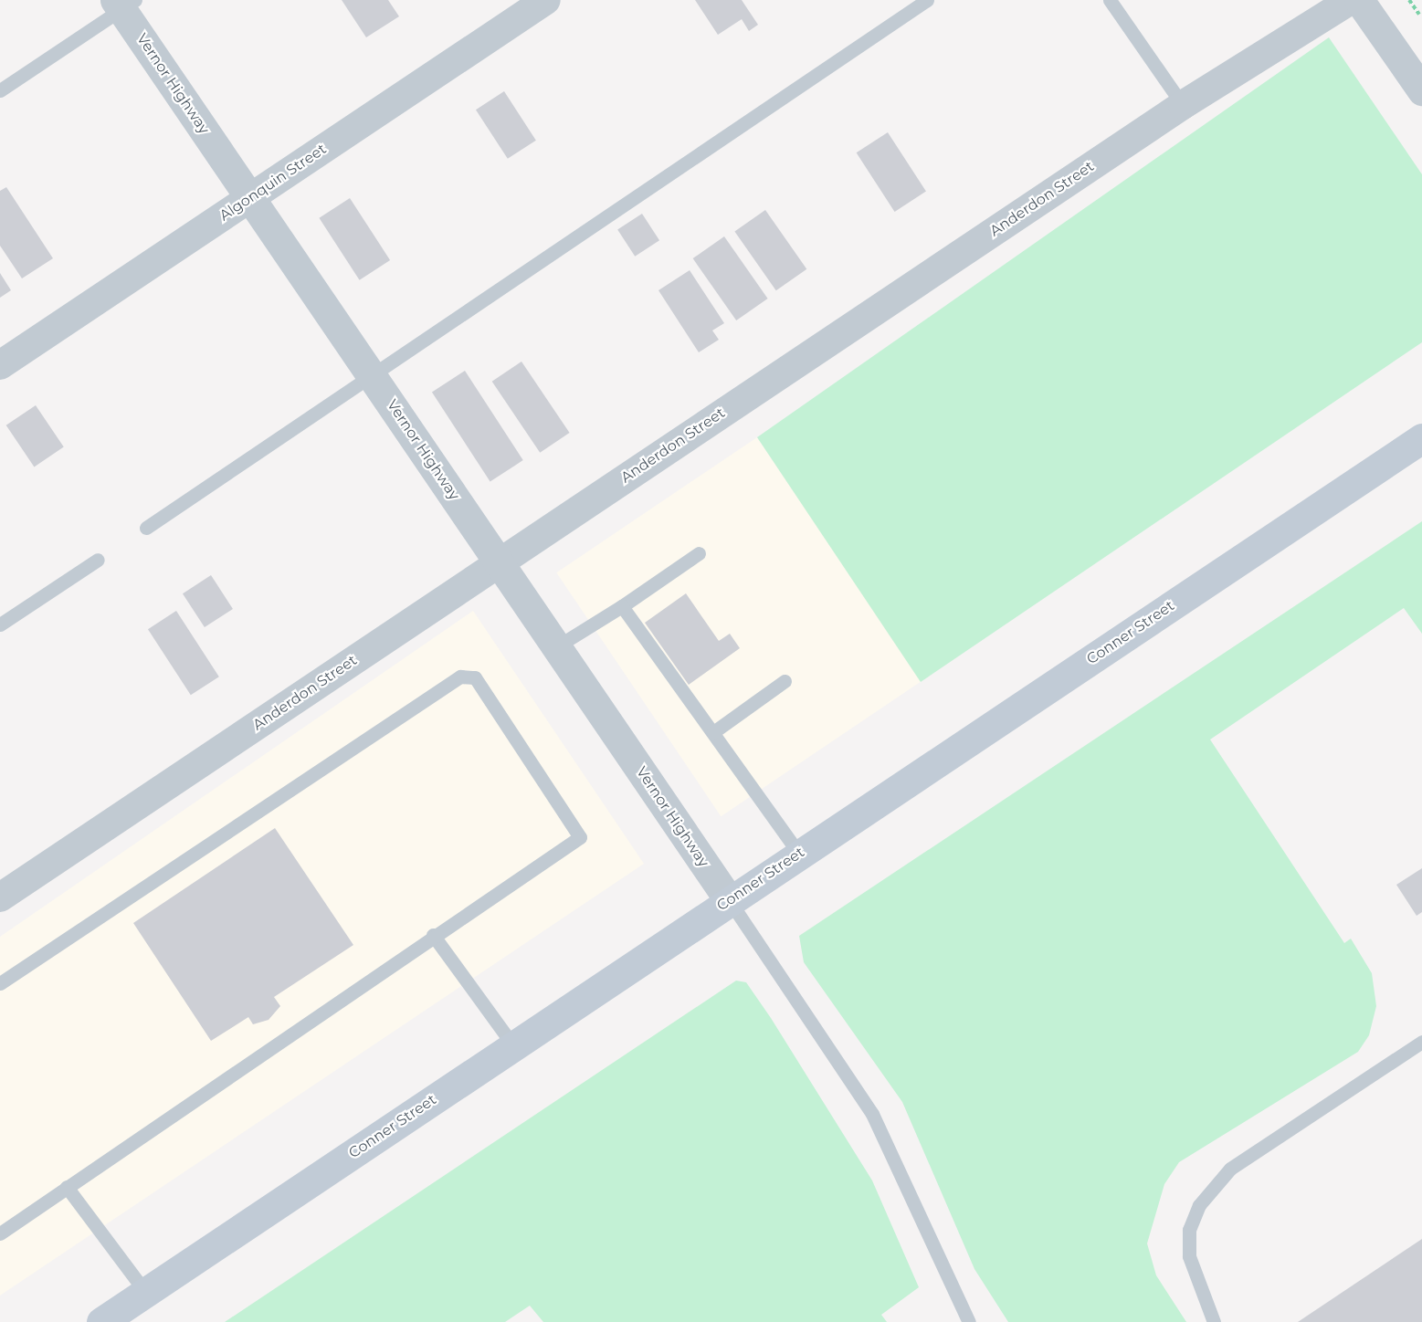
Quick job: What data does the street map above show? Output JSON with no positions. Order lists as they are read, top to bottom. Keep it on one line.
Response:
{"streets":{"main road":["Conner Street"],"street":["Vernor Highway","Algonquin Street","Anderdon Street"]},"crossings":[["Vernor Highway","Algonquin Street"],["Vernor Highway","Anderdon Street"],["Vernor Highway","Conner Street"]]}
